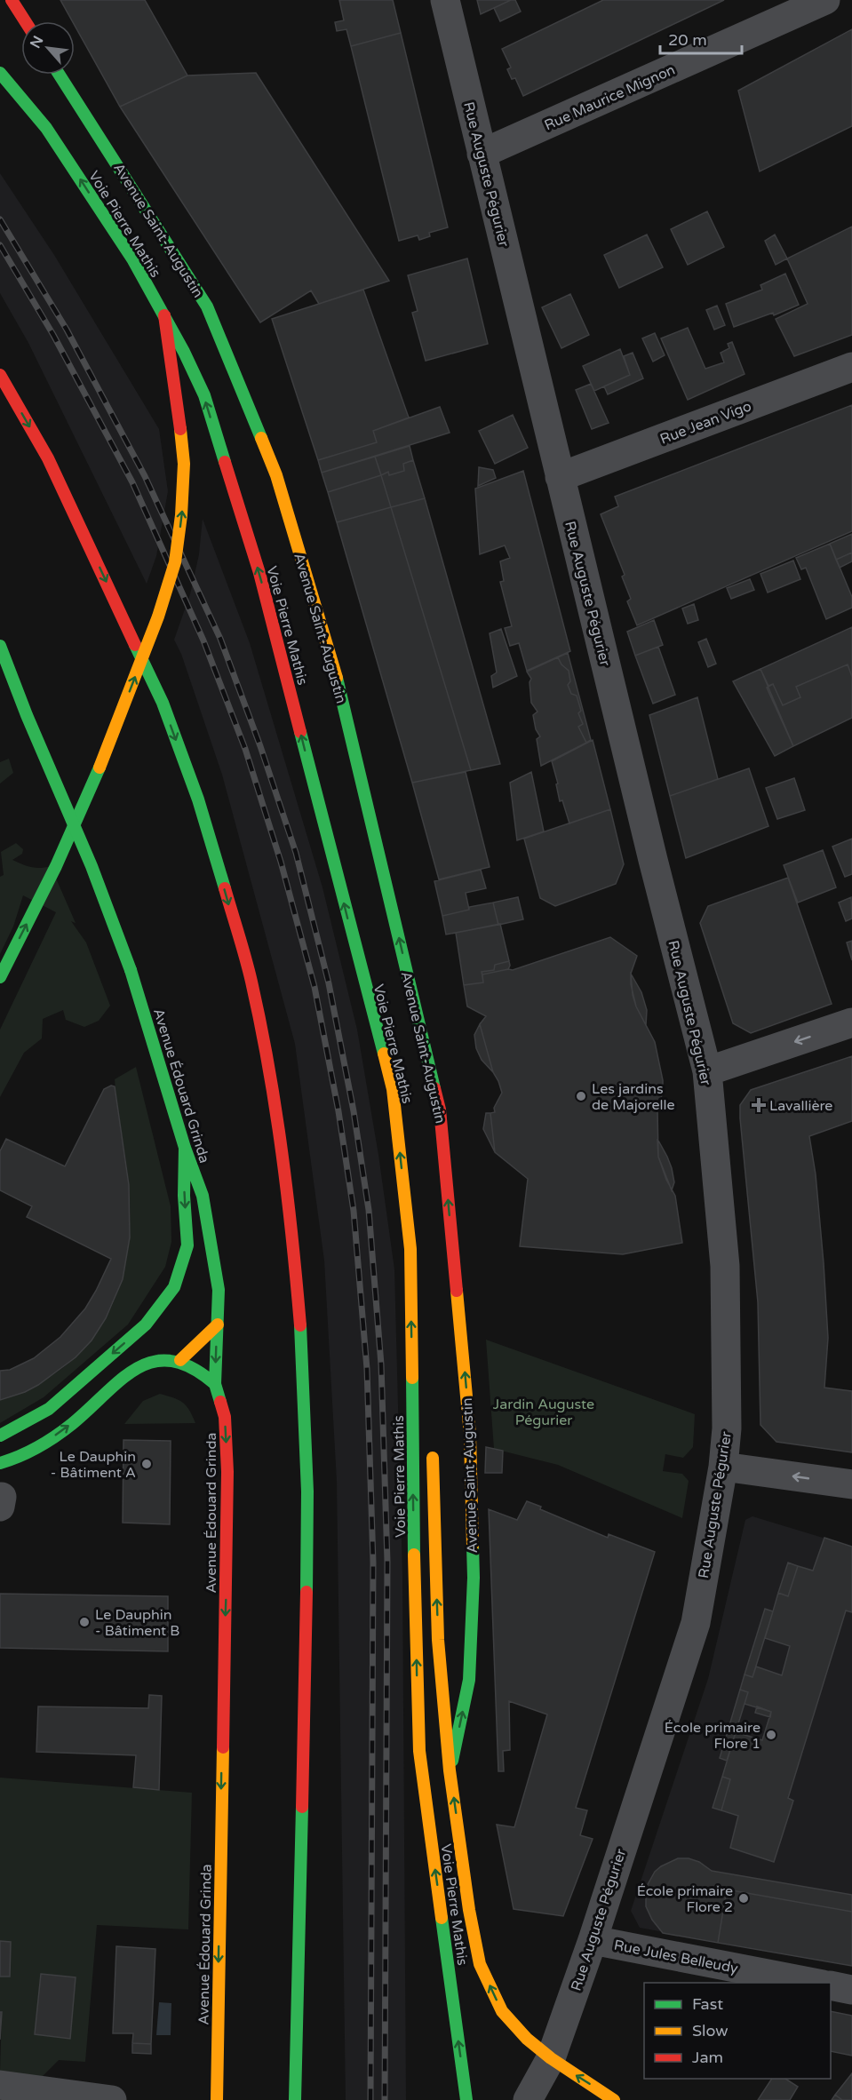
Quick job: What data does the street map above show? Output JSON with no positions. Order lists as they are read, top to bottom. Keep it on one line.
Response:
{"streets":{"main road":["Voie Pierre Mathis","Avenue Saint-Augustin","Avenue Édouard Grinda"],"street":["Rue Maurice Mignon","Rue Auguste Pégurier","Rue Jean Vigo","Rue Jules Belleudy"]},"crossings":[["Rue Maurice Mignon","Rue Auguste Pégurier"],["Rue Auguste Pégurier","Avenue Saint-Augustin"],["Rue Auguste Pégurier","Rue Jean Vigo"],["Rue Auguste Pégurier","Rue Jules Belleudy"]],"one_way":["Voie Pierre Mathis","Avenue Saint-Augustin"],"parks":["Jardin Auguste Pégurier"],"places":{"other":["Les jardins de Majorelle","Le Dauphin - Bâtiment A","Le Dauphin - Bâtiment B","École primaire Flore 1","École primaire Flore 2"],"health":["Lavallière"]},"legend":["Fast","Slow","Jam"],"scale_bar":"20 m","north":"top left"}
